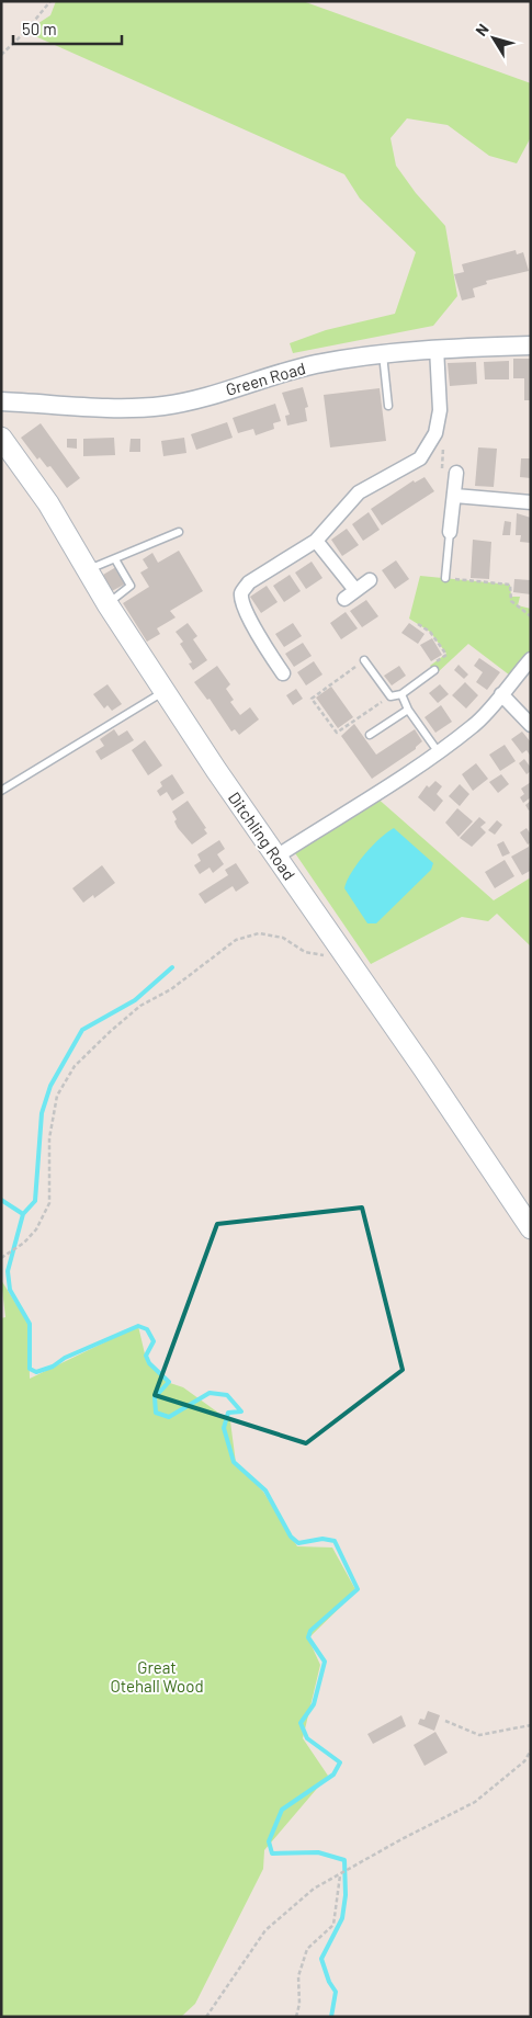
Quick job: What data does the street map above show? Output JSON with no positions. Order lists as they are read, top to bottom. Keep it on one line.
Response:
{"streets":{"main road":["Ditchling Road"],"street":["Green Road"]},"parks":["Great Otehall Wood"],"scale_bar":"50 m","north":"top left"}
